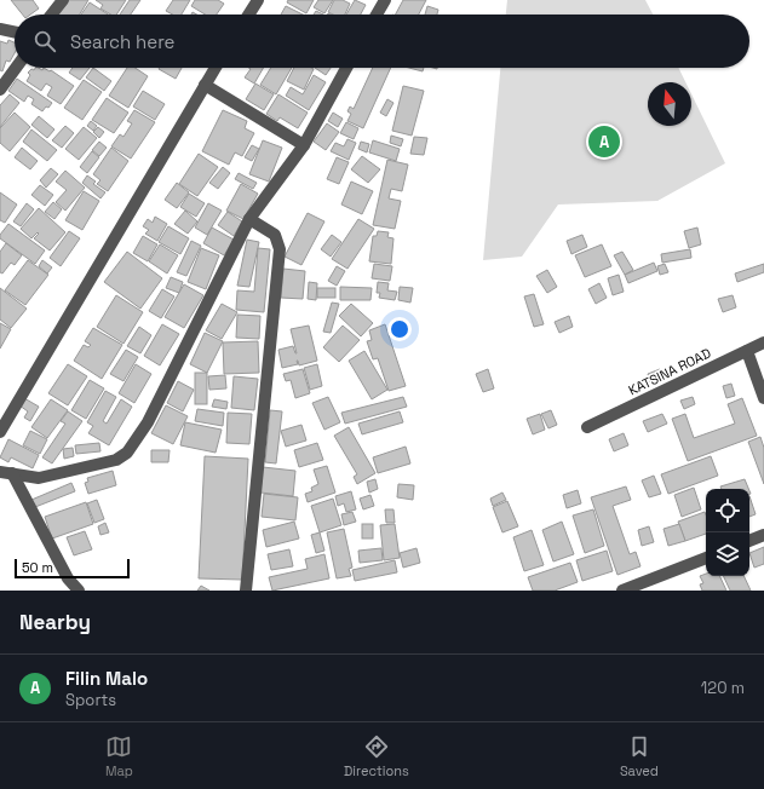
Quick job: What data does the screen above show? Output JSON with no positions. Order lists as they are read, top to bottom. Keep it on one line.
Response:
{"streets":{"street":["KATSINA ROAD"]},"scale_bar":"50 m","north":"top","page":{"search":"Search here","pins":"A","scale":"50 m","heading":"Nearby","list":[{"mark":"A","name":"Filin Malo","note":"Sports","value":"120 m"}],"nav":["Map","Directions","Saved"]}}
